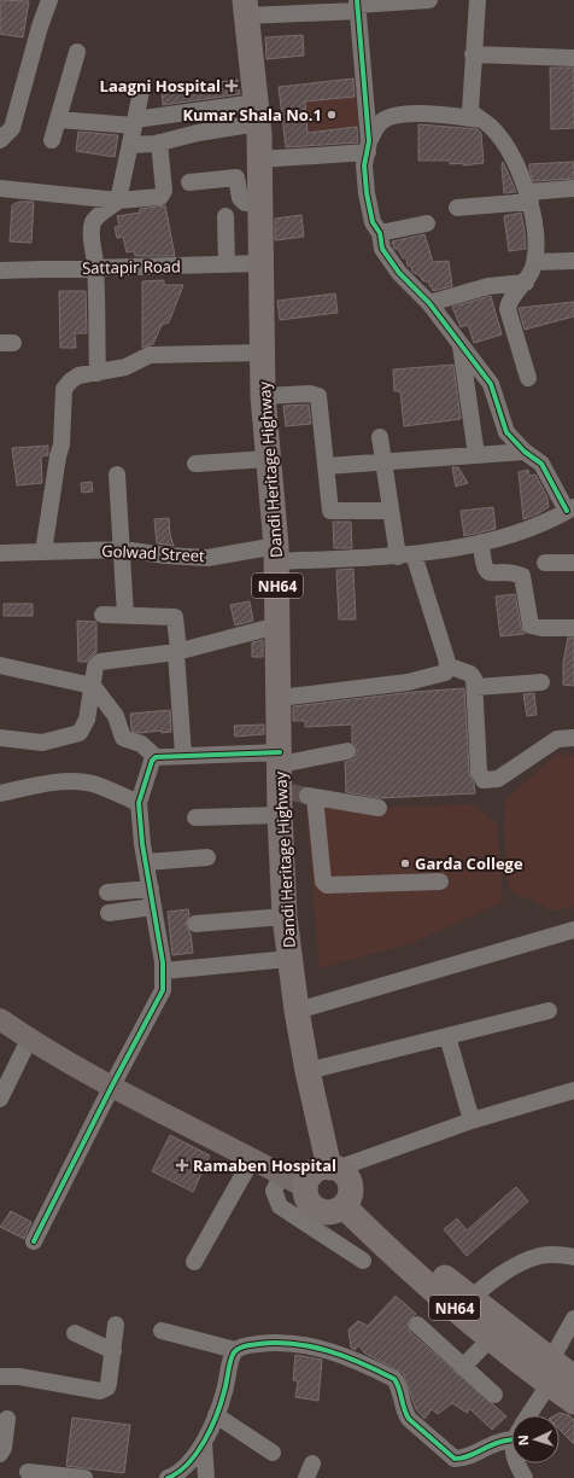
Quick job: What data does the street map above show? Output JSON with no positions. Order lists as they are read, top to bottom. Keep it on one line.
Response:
{"streets":{"highway":["Dandi Heritage Highway","NH64"],"street":["Sattapir Road","Golwad Street"]},"crossings":[["Sattapir Road","Dandi Heritage Highway"],["Dandi Heritage Highway","Golwad Street"],["Dandi Heritage Highway","NH64"]],"places":{"health":["Laagni Hospital","Ramaben Hospital"],"other":["Kumar Shala No.1","Garda College"]},"north":"left"}
